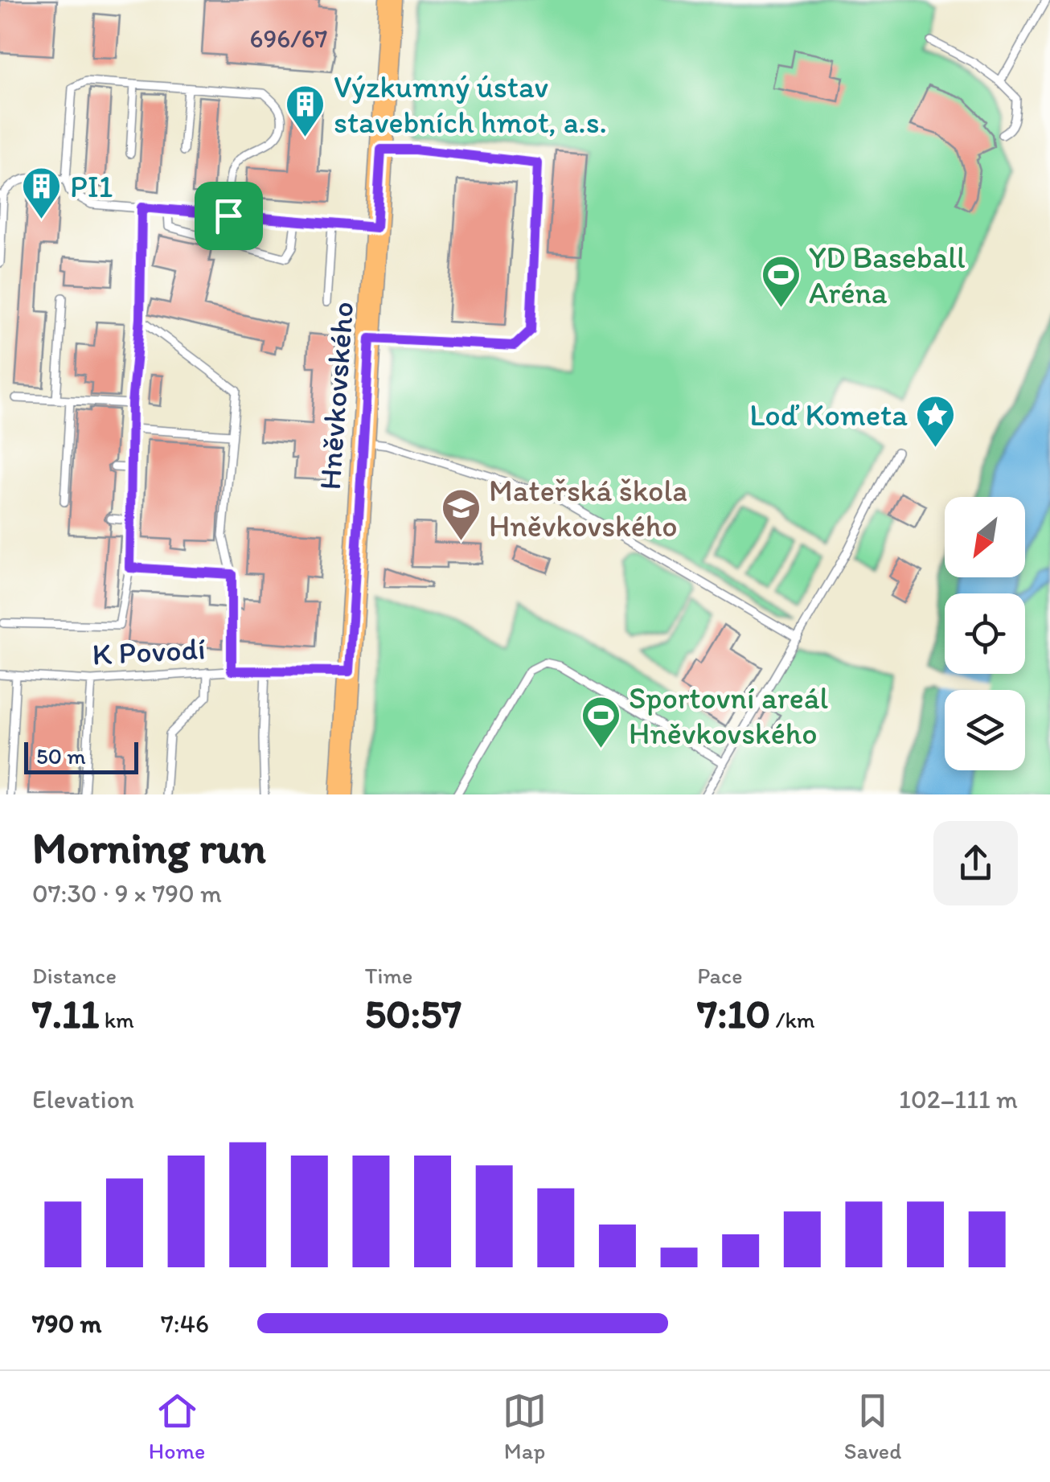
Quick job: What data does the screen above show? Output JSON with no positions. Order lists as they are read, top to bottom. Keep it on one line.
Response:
{"streets":{"main road":["Hněvkovského"],"lane":["K Povodí"]},"crossings":[["Hněvkovského","K Povodí"]],"places":{"building":["Výzkumný ústav stavebních hmot, a.s.","PI1"],"sports":["YD Baseball Aréna","Sportovní areál Hněvkovského"],"place":["Loď Kometa"],"school or university":["Mateřská škola Hněvkovského"]},"house_numbers":["696/67"],"scale_bar":"50 m","north":"bottom left","page":{"scale":"50 m","heading":["Morning run","07:30 · 9 × 790 m"],"stats":[["Distance","7.11 km"],["Time","50:57"],["Pace","7:10 /km"]],"chart":["Elevation","102–111 m"],"list":[{"name":"790 m","note":"7:46"}],"tabs":["Home","Map","Saved"]}}
